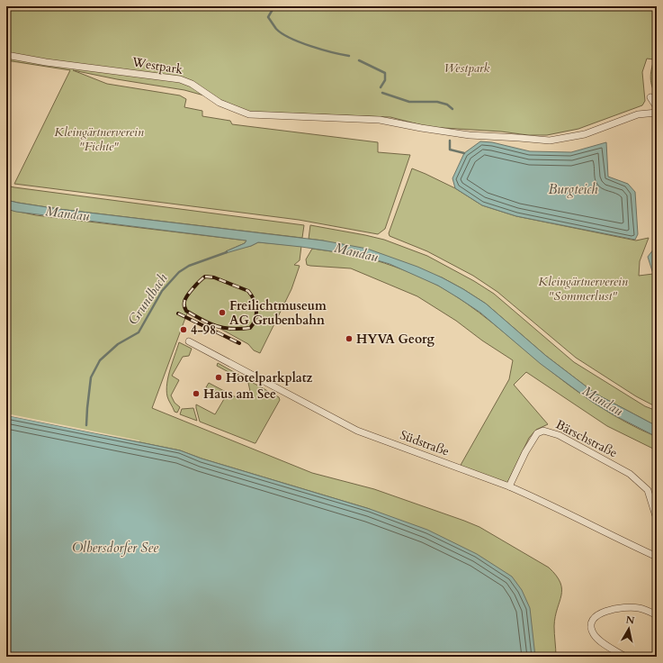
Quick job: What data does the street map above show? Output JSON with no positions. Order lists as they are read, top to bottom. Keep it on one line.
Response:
{"streets":{"street":["Westpark","Bärschstraße","Südstraße"]},"crossings":[["Bärschstraße","Südstraße"]],"water":["Burgteich","Mandau","Grundbach","Olbersdorfer See"],"parks":["Westpark","Kleingärtnerverein \"Fichte\"","Kleingärtnerverein \"Sommerlust\""],"places":["Freilichtmuseum AG Grubenbahn","4-98","HYVA Georg","Hotelparkplatz","Haus am See"],"north":"top"}
